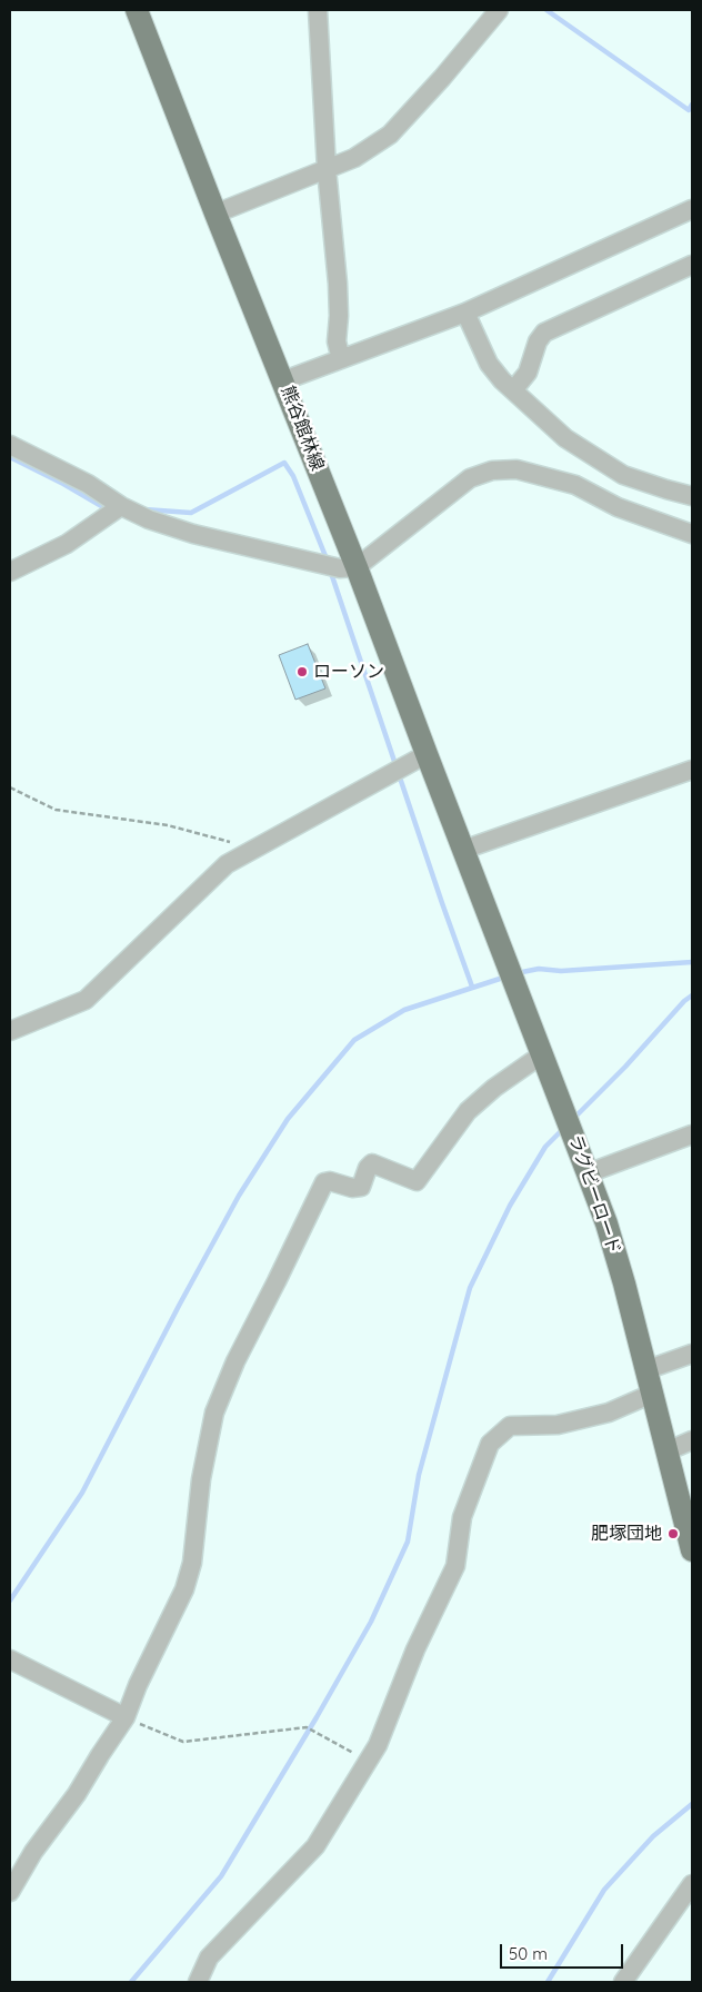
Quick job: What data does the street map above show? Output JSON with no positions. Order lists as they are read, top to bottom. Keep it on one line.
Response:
{"streets":{"main road":["熊谷館林線","ラグビーロード"]},"crossings":[["熊谷館林線","ラグビーロード"]],"places":["ローソン","肥塚団地"],"scale_bar":"50 m"}
